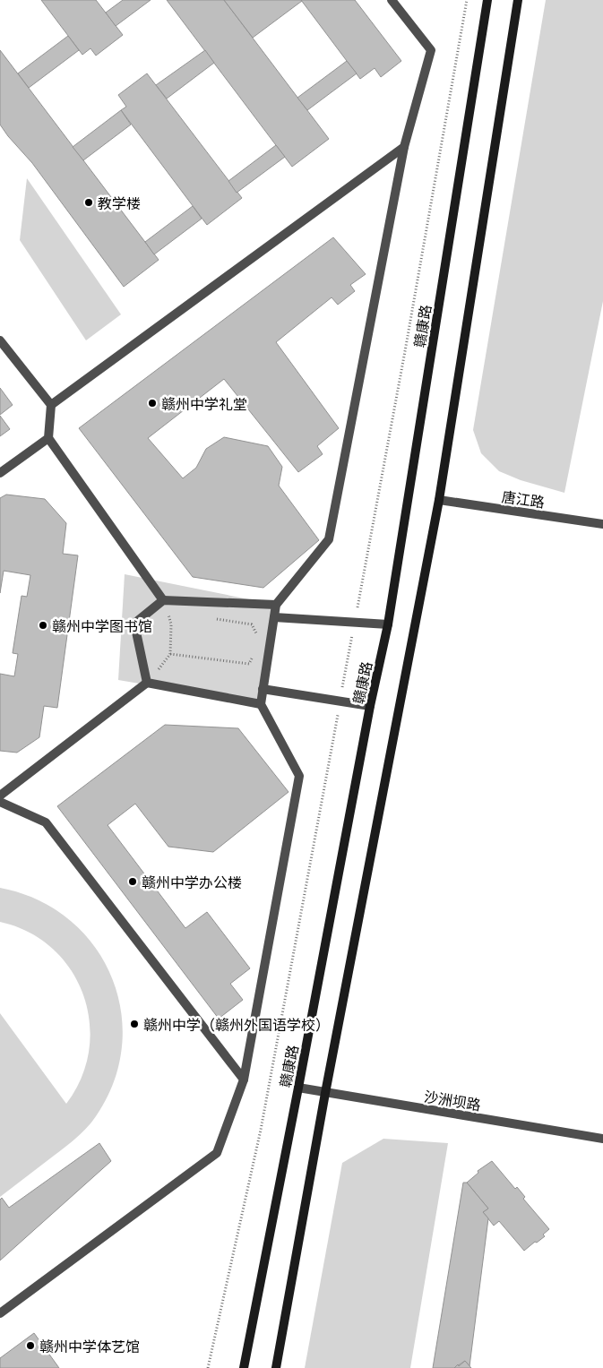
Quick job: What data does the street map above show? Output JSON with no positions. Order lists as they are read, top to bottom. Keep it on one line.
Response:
{"streets":{"main road":["赣康路"],"street":["唐江路","沙洲坝路"]},"crossings":[["赣康路","沙洲坝路"]],"places":["教学楼","赣州中学礼堂","赣州中学图书馆","赣州中学办公楼","赣州中学（赣州外国语学校）","赣州中学体艺馆"]}
